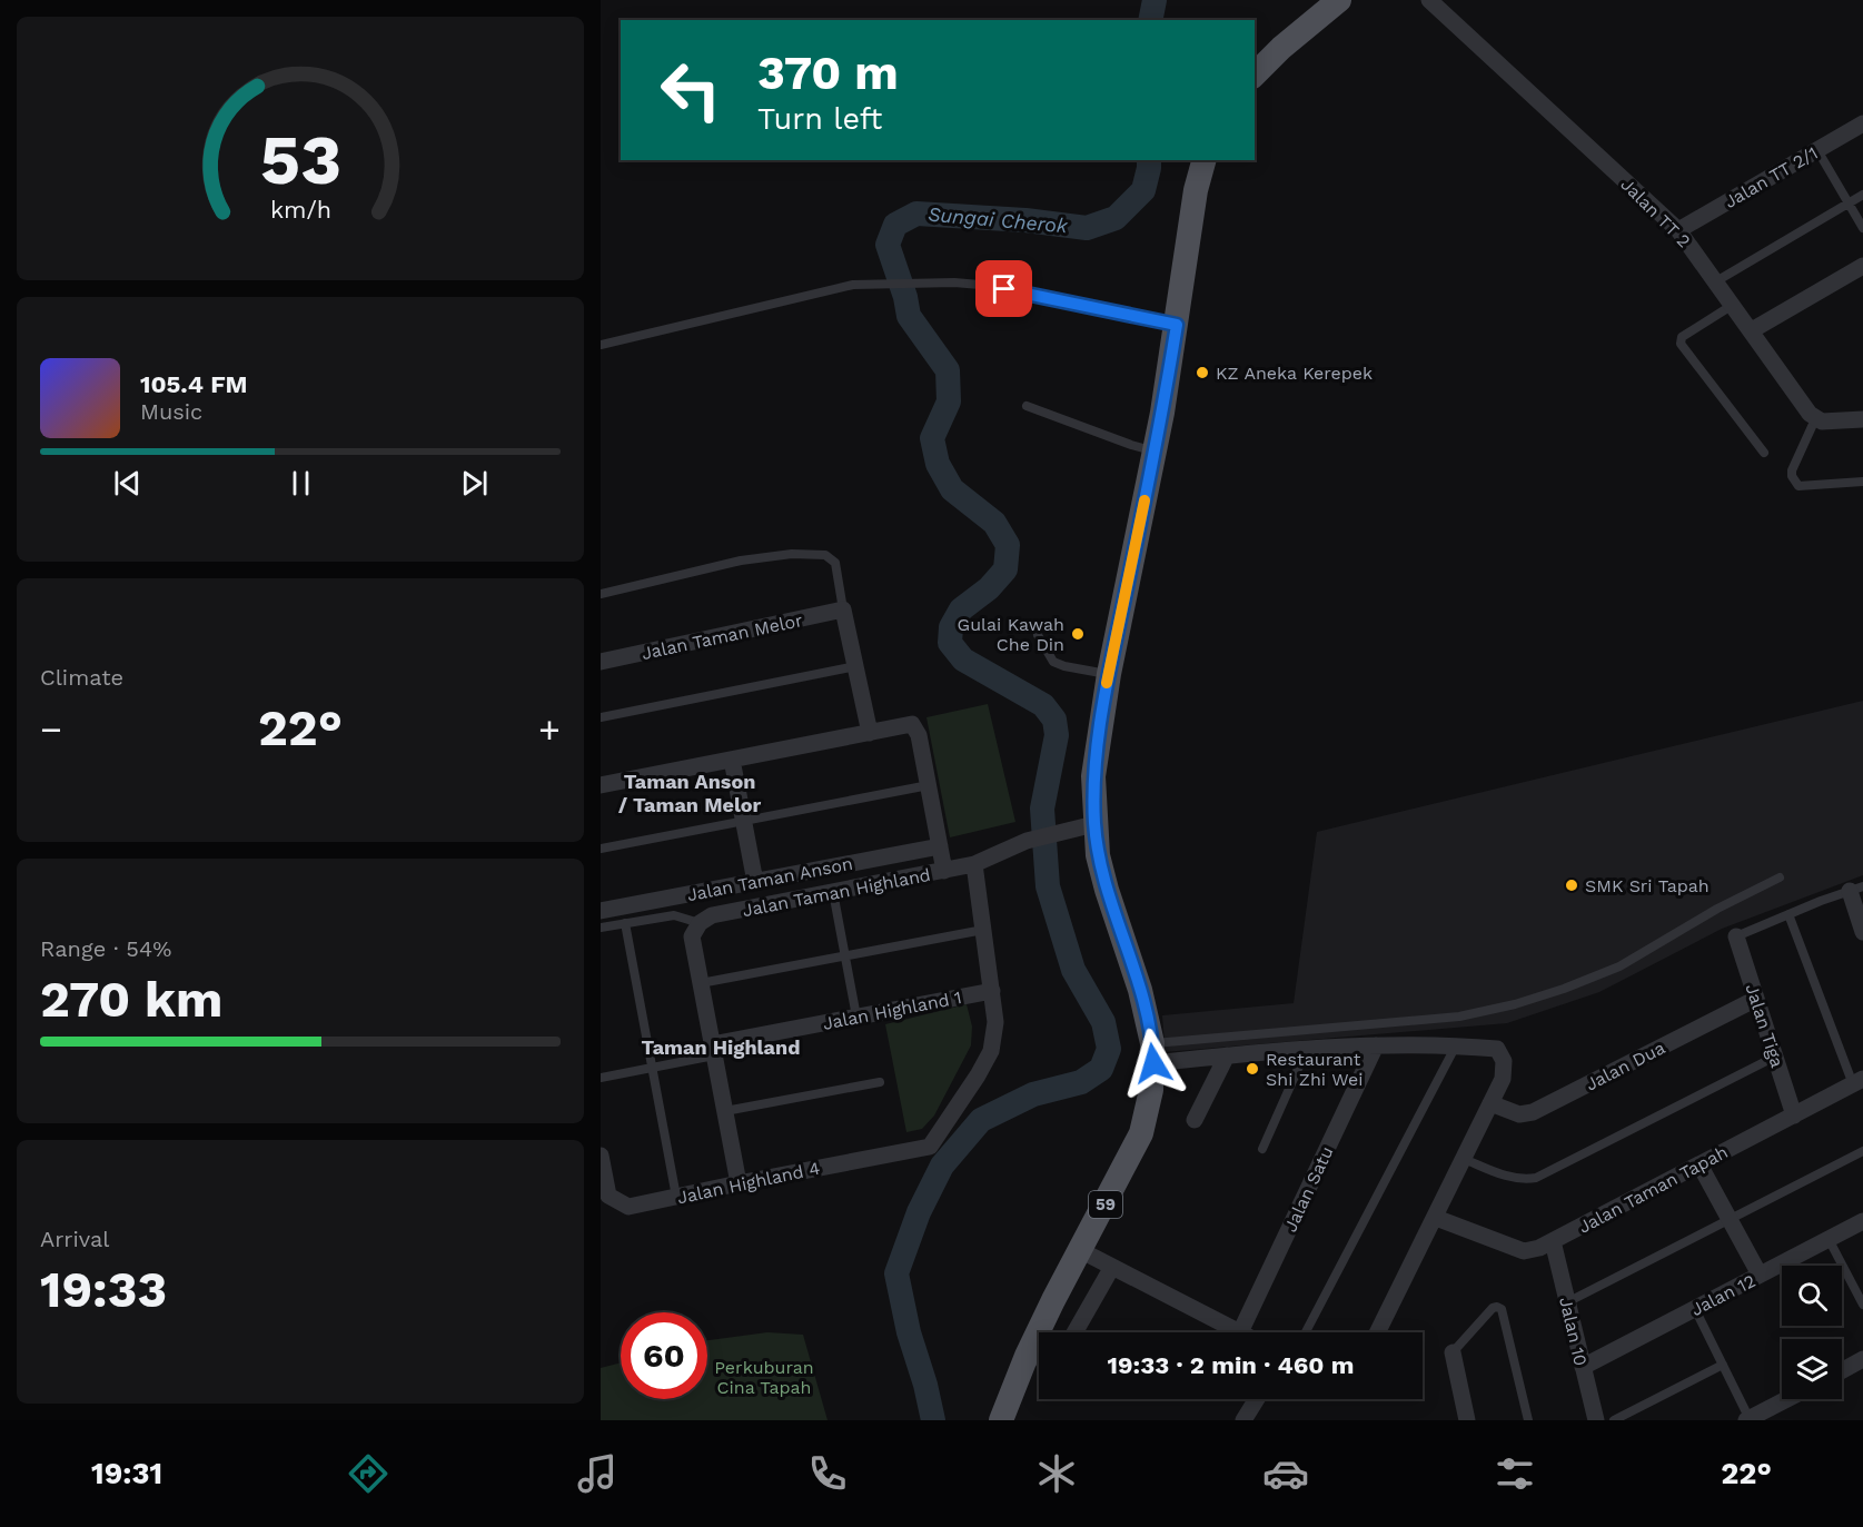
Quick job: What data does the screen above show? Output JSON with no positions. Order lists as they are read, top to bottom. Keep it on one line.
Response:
{"streets":{"main road":["59"],"street":["Jalan TT 2/1","Jalan TT 2","Jalan Taman Melor","Jalan Taman Anson","Jalan Taman Highland","Jalan Highland 1","Jalan Tiga","Jalan Dua","Jalan Highland 4","Jalan Satu","Jalan Taman Tapah","Jalan 12","Jalan 10"]},"crossings":[["Jalan TT 2/1","Jalan TT 2"],["Jalan Taman Highland","59"],["Jalan Highland 1","Jalan Highland 4"],["Jalan Tiga","Jalan Dua"],["Jalan Tiga","Jalan Taman Tapah"],["Jalan Taman Tapah","Jalan 10"],["Jalan 12","Jalan 10"]],"districts":["Taman Anson / Taman Melor","Taman Highland"],"water":["Sungai Cherok"],"parks":["Perkuburan Cina Tapah"],"places":["KZ Aneka Kerepek","Gulai Kawah Che Din","SMK Sri Tapah","Restaurant Shi Zhi Wei"],"page":{"turn":["370 m","Turn left"],"song":["105.4 FM","Music"],"tile":["Climate",["Range · 54%","270 km"],["Arrival","19:33"]],"heat":["−","22°","+"],"limit":"60","trip":"19:33 · 2 min · 460 m","tabs":["19:31","22°"],"gauge":["53","km/h"]}}
